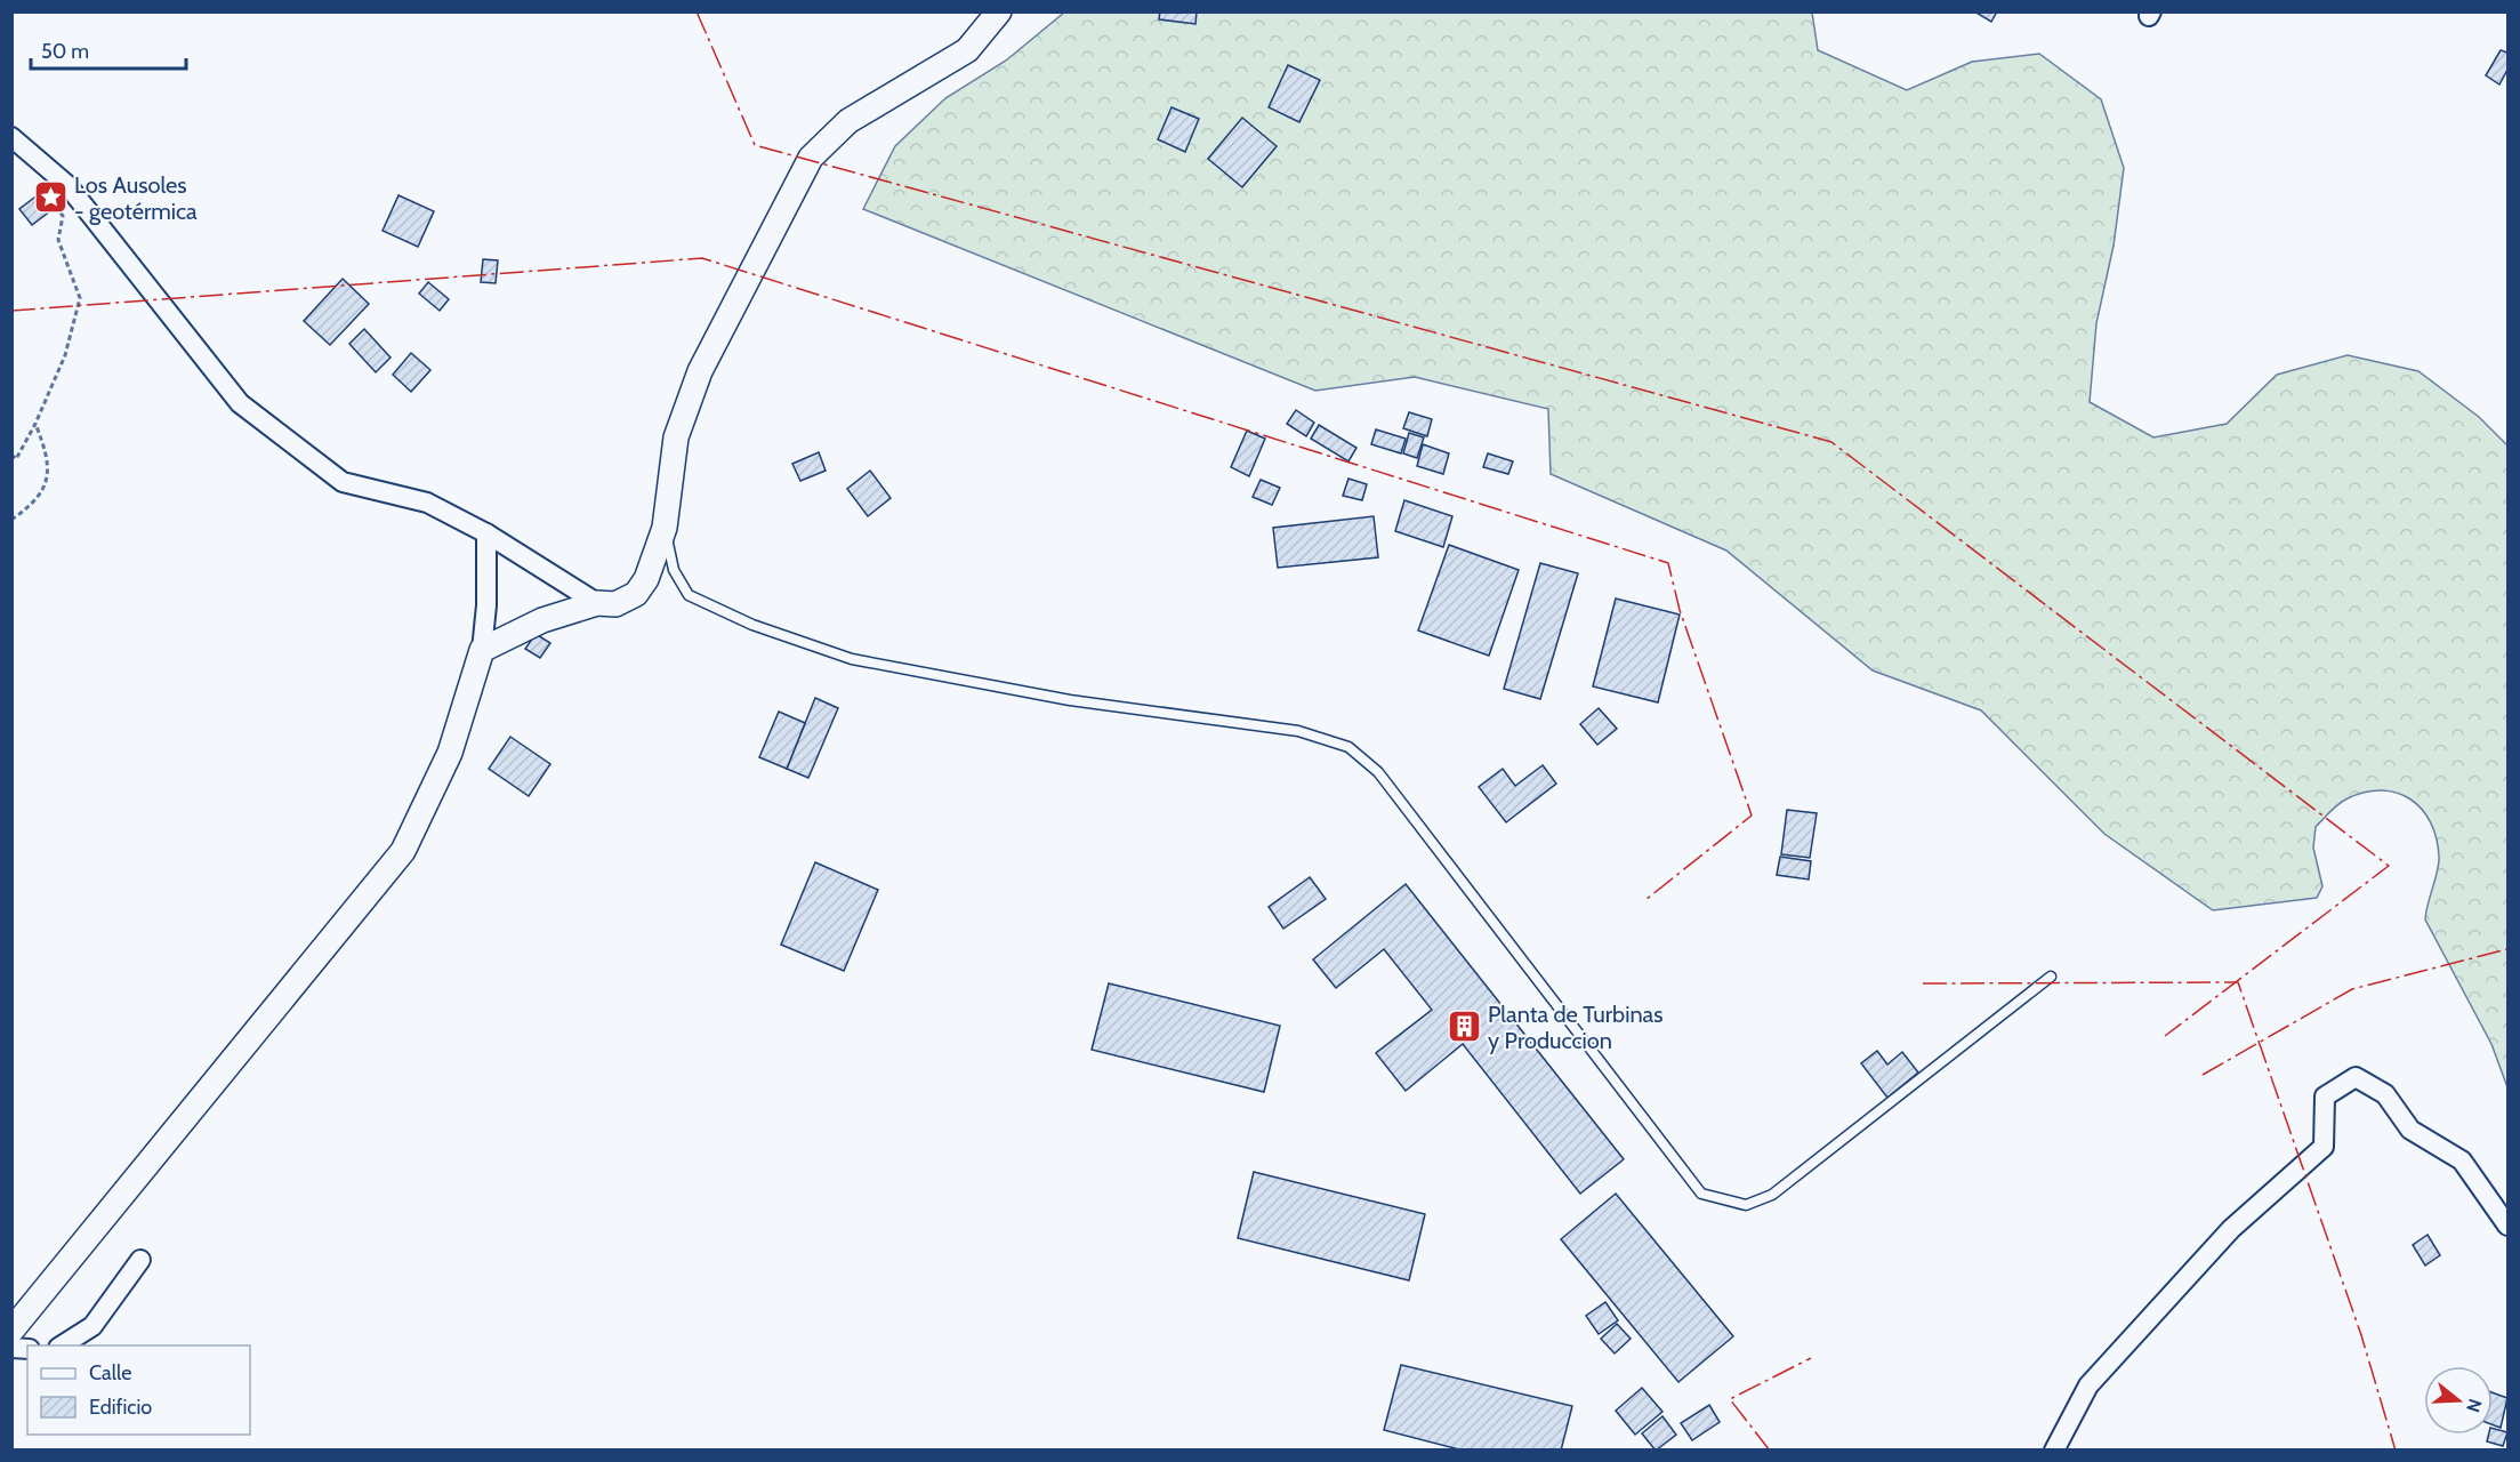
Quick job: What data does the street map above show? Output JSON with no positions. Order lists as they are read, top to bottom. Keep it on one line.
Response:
{"places":{"place":["Los Ausoles - geotérmica"],"building":["Planta de Turbinas y Produccion"]},"legend":["Calle","Edificio"],"scale_bar":"50 m","north":"right"}
